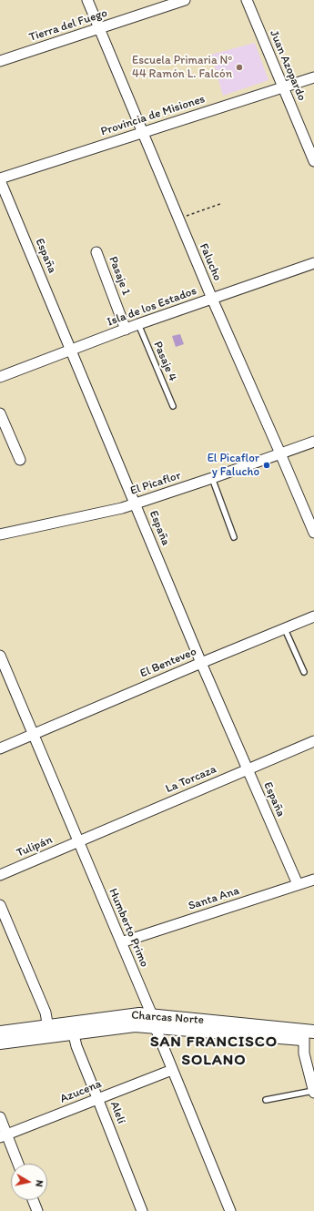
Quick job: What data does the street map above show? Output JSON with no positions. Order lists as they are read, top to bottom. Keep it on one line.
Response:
{"streets":{"street":["Tierra del Fuego","Juan Azopardo","Provincia de Misiones","España","Falucho","Pasaje 1","Isla de los Estados","El Picaflor","El Benteveo","La Torcaza","Tulipán","Santa Ana","Humberto Primo","Charcas Norte","Azucena","Alelí"],"lane":["Pasaje 4"]},"crossings":[["Tierra del Fuego","Falucho"],["Juan Azopardo","Provincia de Misiones"],["Provincia de Misiones","España"],["Provincia de Misiones","Falucho"],["España","Isla de los Estados"],["España","El Picaflor"],["España","El Benteveo"],["España","La Torcaza"],["España","Santa Ana"],["Falucho","Isla de los Estados"],["Falucho","El Picaflor"],["Pasaje 1","Isla de los Estados"],["Isla de los Estados","Pasaje 4"],["El Benteveo","Humberto Primo"],["La Torcaza","Tulipán"],["La Torcaza","Humberto Primo"],["Tulipán","Humberto Primo"],["Santa Ana","Humberto Primo"],["Humberto Primo","Charcas Norte"],["Humberto Primo","Azucena"],["Charcas Norte","Alelí"],["Azucena","Alelí"]],"districts":["SAN FRANCISCO SOLANO"],"places":["Escuela Primaria Nº 44 Ramón L. Falcón","El Picaflor y Falucho"],"north":"right"}
